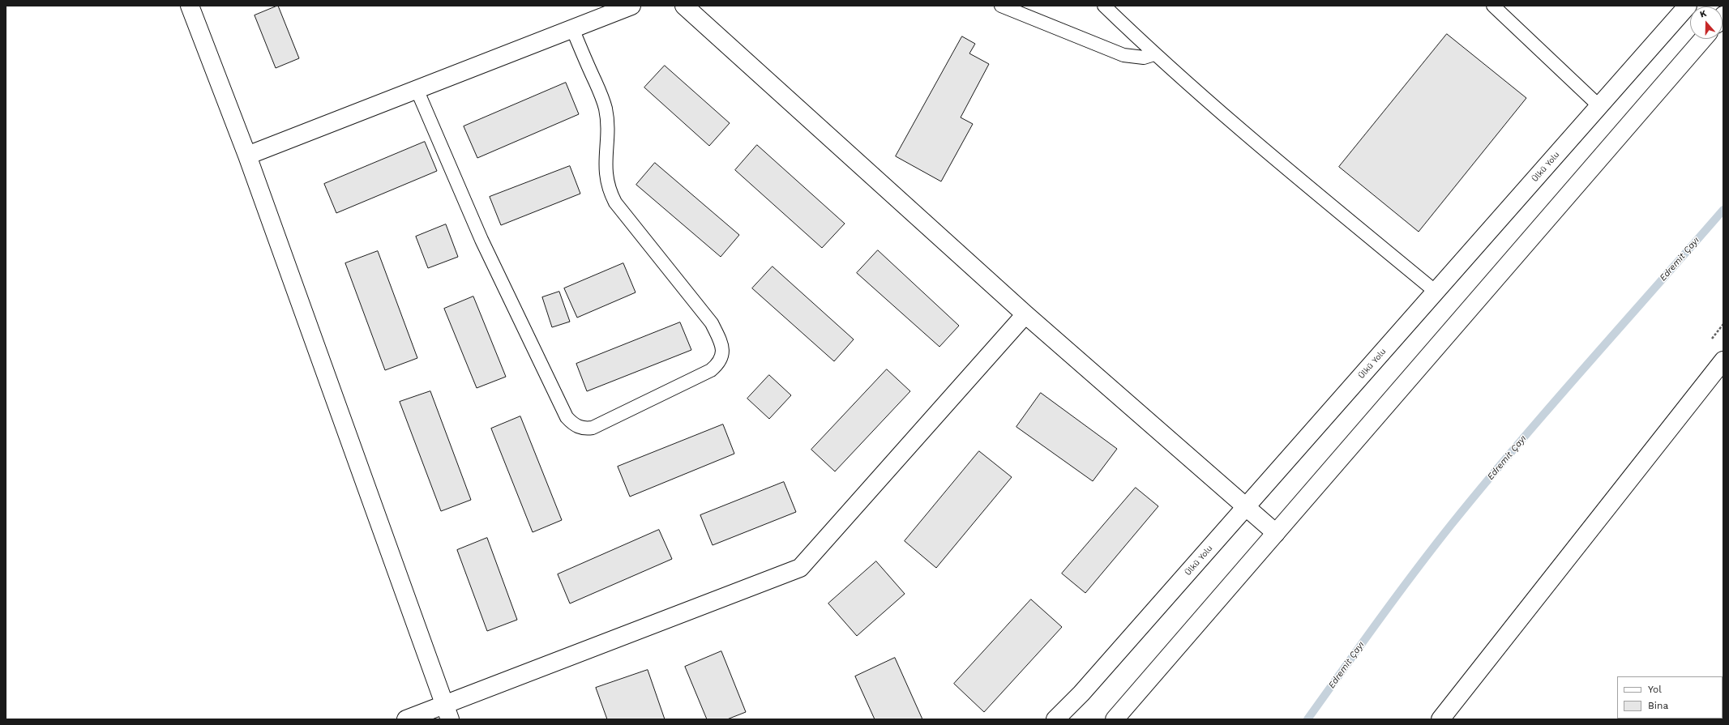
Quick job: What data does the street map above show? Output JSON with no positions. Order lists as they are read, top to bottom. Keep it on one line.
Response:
{"streets":{"street":["Ülkü Yolu"]},"water":["Edremit Çayı"],"legend":["Yol","Bina"],"north":"top"}
